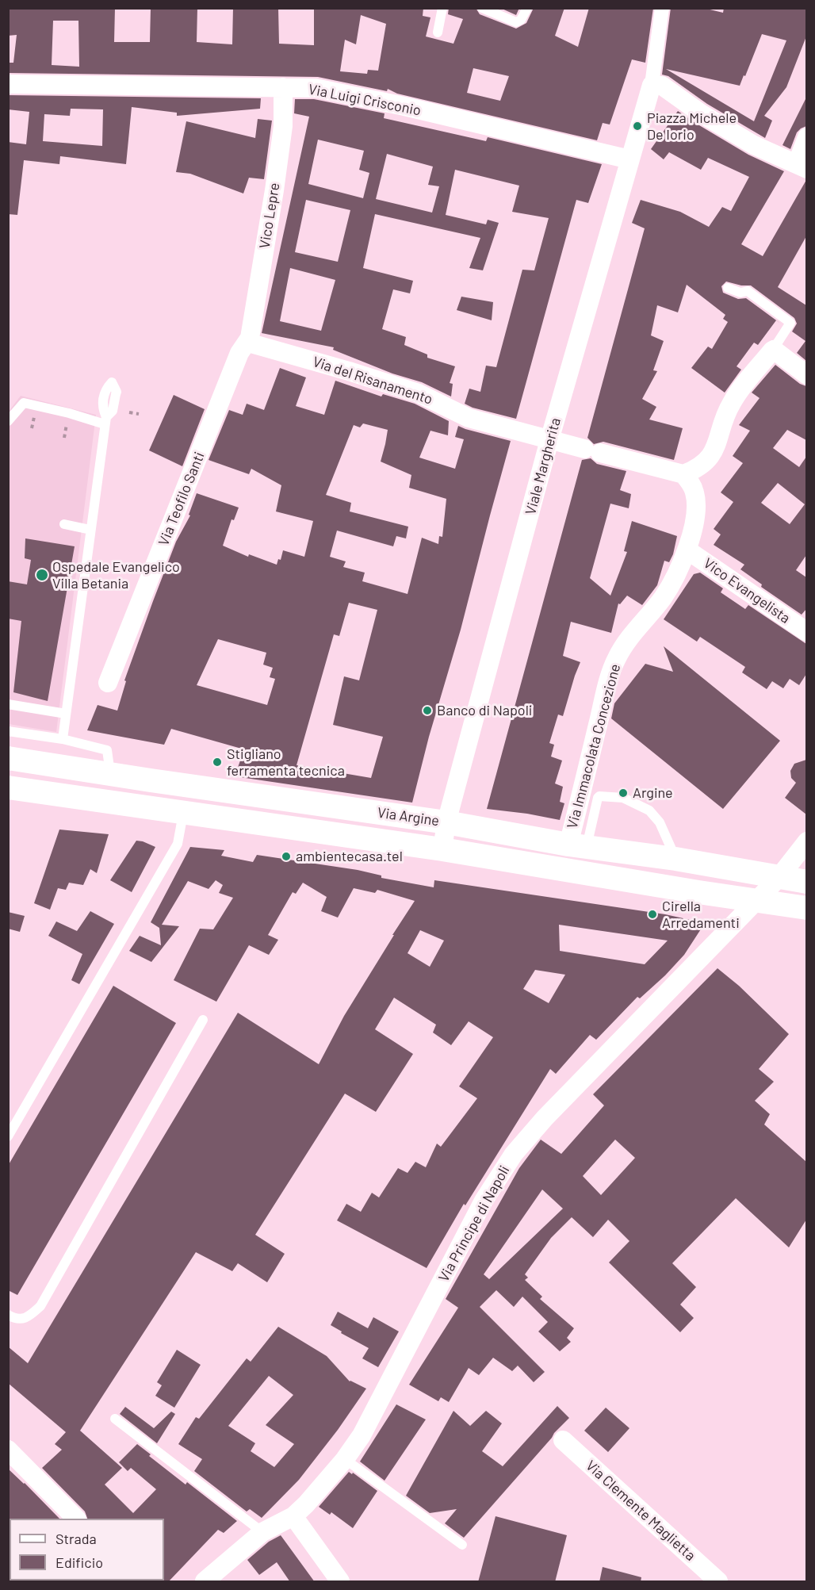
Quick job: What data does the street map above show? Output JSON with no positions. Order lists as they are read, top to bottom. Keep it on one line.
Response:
{"streets":{"street":["Via Luigi Crisconio","Vico Lepre","Via del Risanamento","Viale Margherita","Via Teofilo Santi","Vico Evangelista","Via Immacolata Concezione","Via Argine","Via Principe di Napoli","Via Clemente Maglietta"]},"crossings":[["Via Luigi Crisconio","Vico Lepre"],["Via Luigi Crisconio","Viale Margherita"],["Vico Lepre","Via del Risanamento"],["Vico Lepre","Via Teofilo Santi"],["Via del Risanamento","Viale Margherita"],["Via del Risanamento","Via Teofilo Santi"],["Viale Margherita","Via Argine"],["Vico Evangelista","Via Immacolata Concezione"],["Via Immacolata Concezione","Via Argine"],["Via Argine","Via Principe di Napoli"]],"places":["Piazza Michele De Iorio","Ospedale Evangelico Villa Betania","Banco di Napoli","Stigliano ferramenta tecnica","Argine","ambientecasa.tel","Cirella Arredamenti"],"legend":["Strada","Edificio"]}
